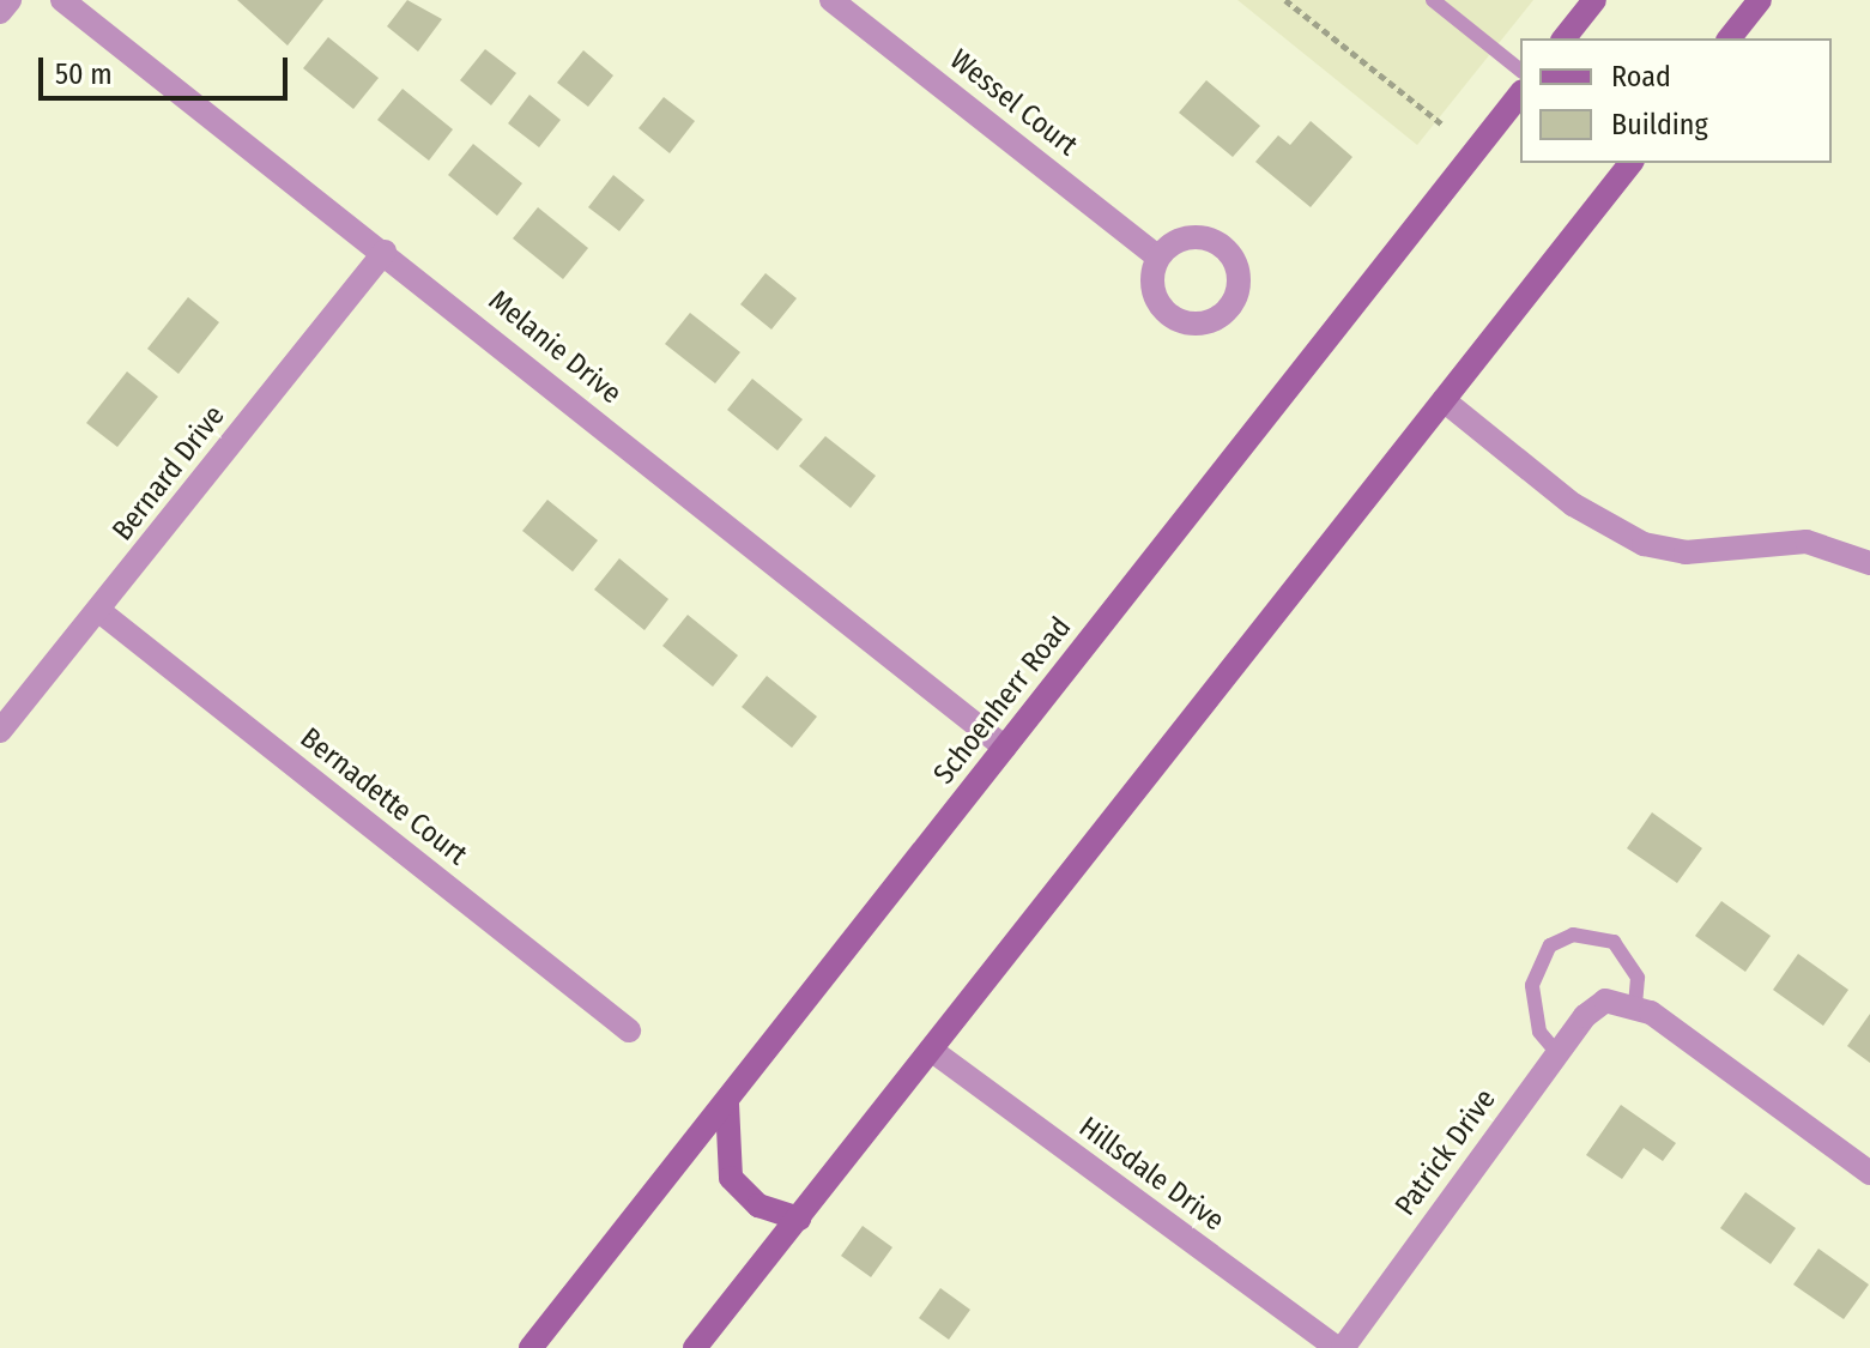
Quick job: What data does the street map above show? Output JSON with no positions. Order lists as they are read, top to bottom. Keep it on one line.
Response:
{"streets":{"main road":["Schoenherr Road"],"street":["Wessel Court","Melanie Drive","Bernard Drive","Bernadette Court","Patrick Drive","Hillsdale Drive"]},"crossings":[["Melanie Drive","Bernard Drive"],["Melanie Drive","Schoenherr Road"],["Bernard Drive","Bernadette Court"],["Patrick Drive","Hillsdale Drive"]],"legend":["Road","Building"],"scale_bar":"50 m"}
